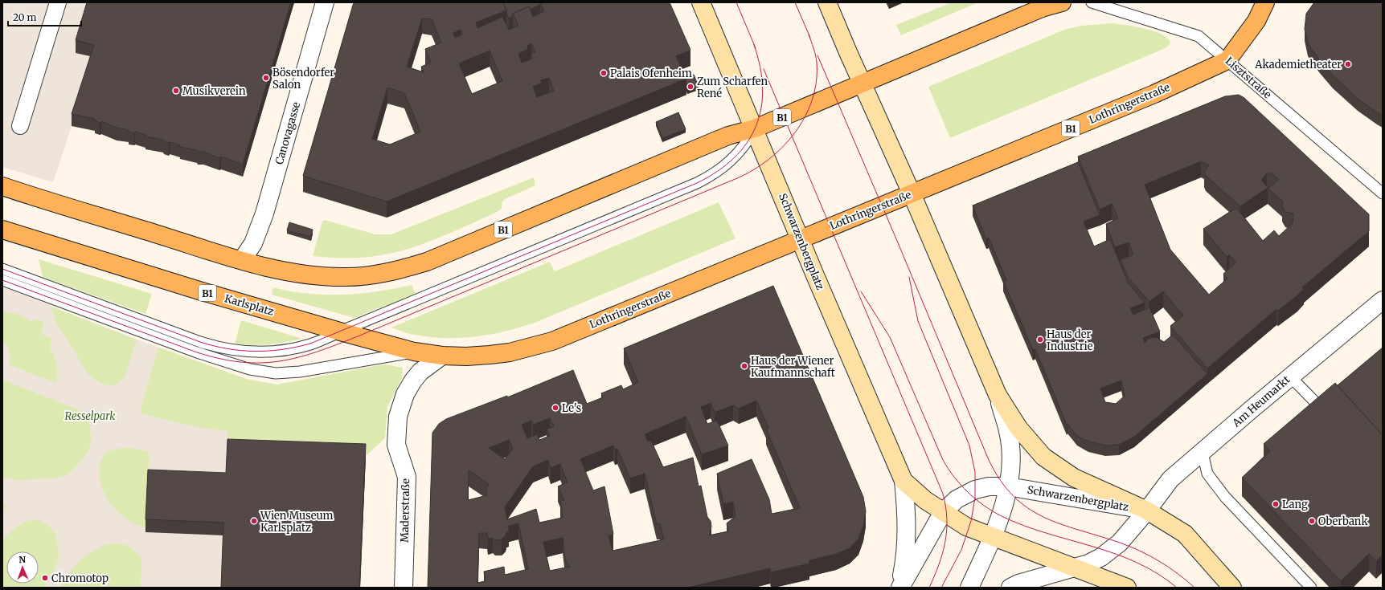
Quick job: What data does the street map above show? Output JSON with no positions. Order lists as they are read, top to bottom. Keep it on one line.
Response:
{"streets":{"main road":["Lothringerstraße","B1","Schwarzenbergplatz","Karlsplatz"],"street":["Canovagasse","Am Heumarkt","Maderstraße"],"lane":["Lisztstraße"]},"crossings":[["Lisztstraße","Lothringerstraße"],["Lothringerstraße","Schwarzenbergplatz"],["Lothringerstraße","Karlsplatz"],["Lothringerstraße","Maderstraße"],["B1","Canovagasse"],["B1","Schwarzenbergplatz"],["Schwarzenbergplatz","Am Heumarkt"],["Karlsplatz","Maderstraße"]],"parks":["Resselpark"],"places":["Akademietheater","Palais Ofenheim","Bösendorfer Salon","Zum Scharfen René","Musikverein","Haus der Industrie","Haus der Wiener Kaufmannschaft","Le's","Lang","Wien Museum Karlsplatz","Oberbank","Chromotop"],"scale_bar":"20 m","north":"top"}
